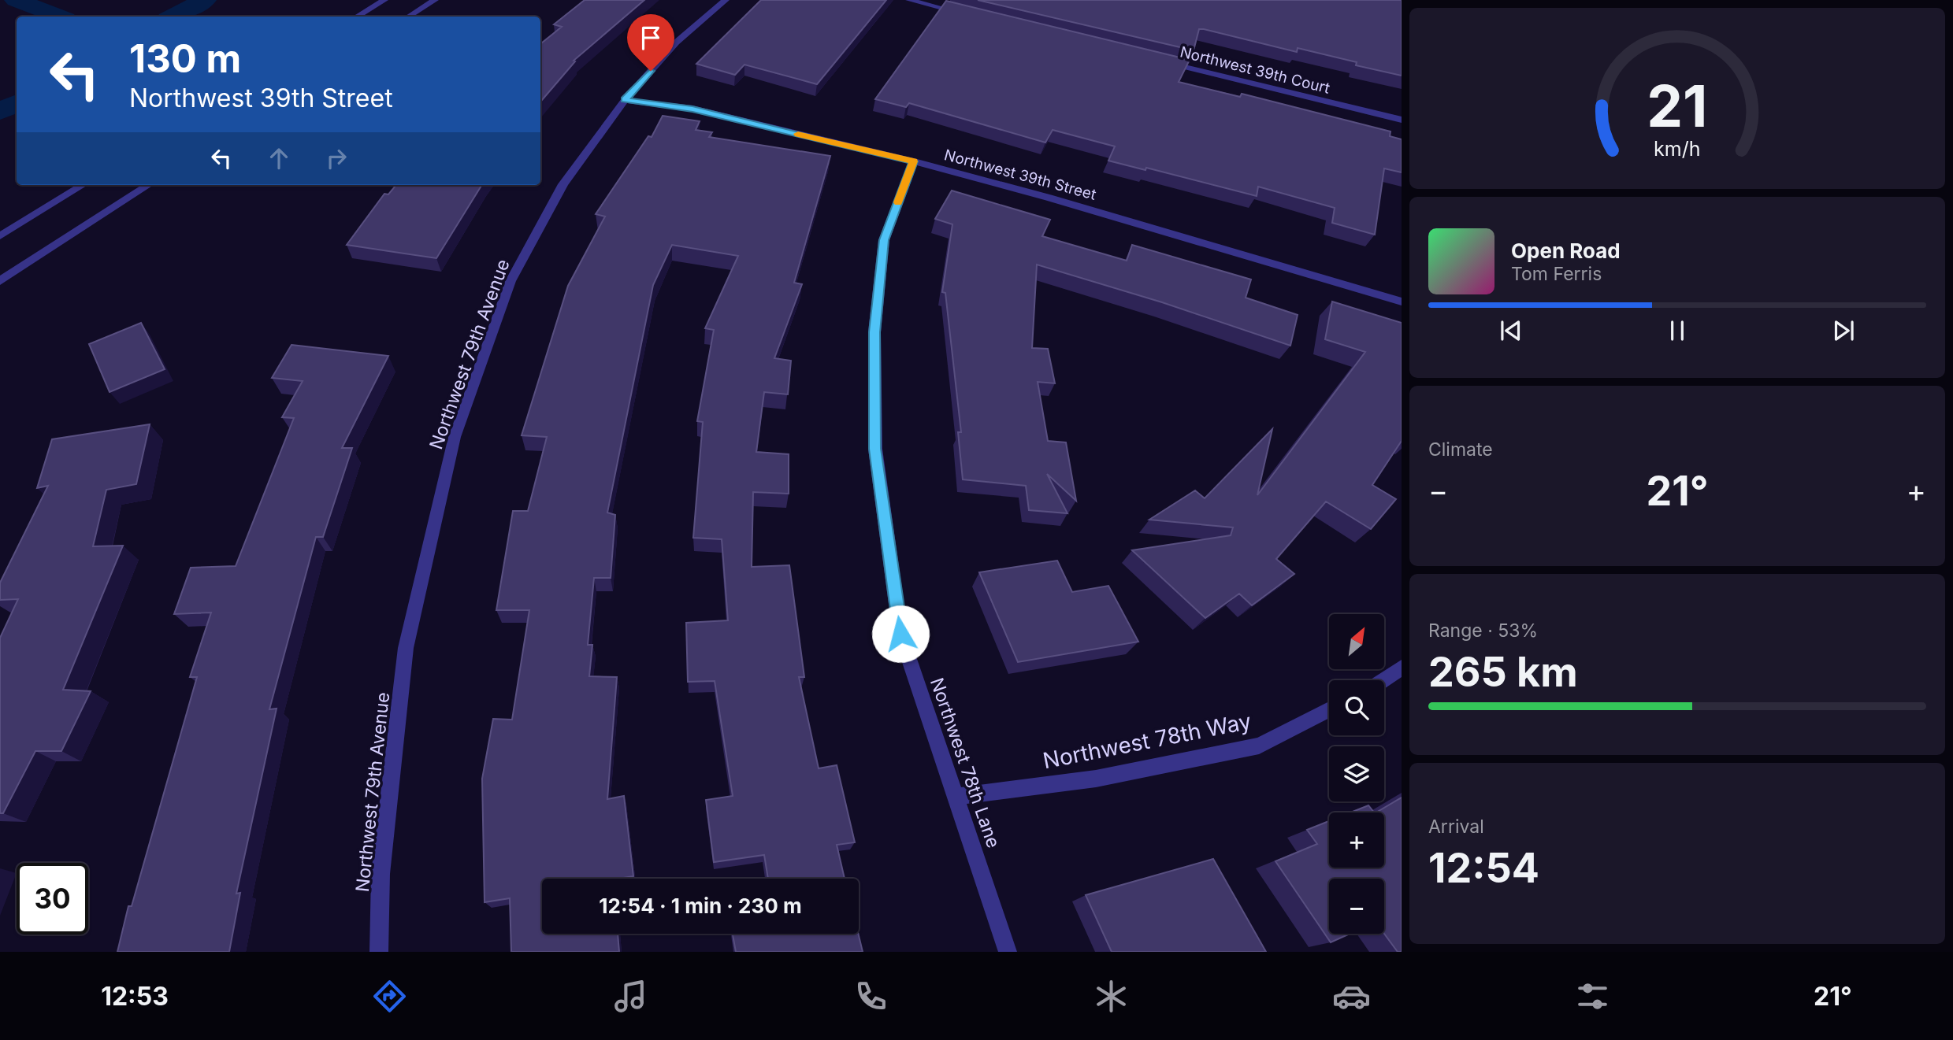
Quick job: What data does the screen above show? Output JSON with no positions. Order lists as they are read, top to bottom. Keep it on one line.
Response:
{"streets":{"street":["Northwest 39th Court","Northwest 39th Street","Northwest 79th Avenue","Northwest 78th Way","Northwest 78th Lane"]},"crossings":[["Northwest 39th Street","Northwest 79th Avenue"],["Northwest 39th Street","Northwest 78th Lane"],["Northwest 78th Way","Northwest 78th Lane"]],"north":"top right","page":{"turn":["130 m","Northwest 39th Street"],"song":["Open Road","Tom Ferris"],"tile":["Climate",["Range · 53%","265 km"],["Arrival","12:54"]],"heat":["−","21°","+"],"map_buttons":["+","−"],"limit":"30","trip":"12:54 · 1 min · 230 m","tabs":["12:53","21°"],"gauge":["21","km/h"]}}
